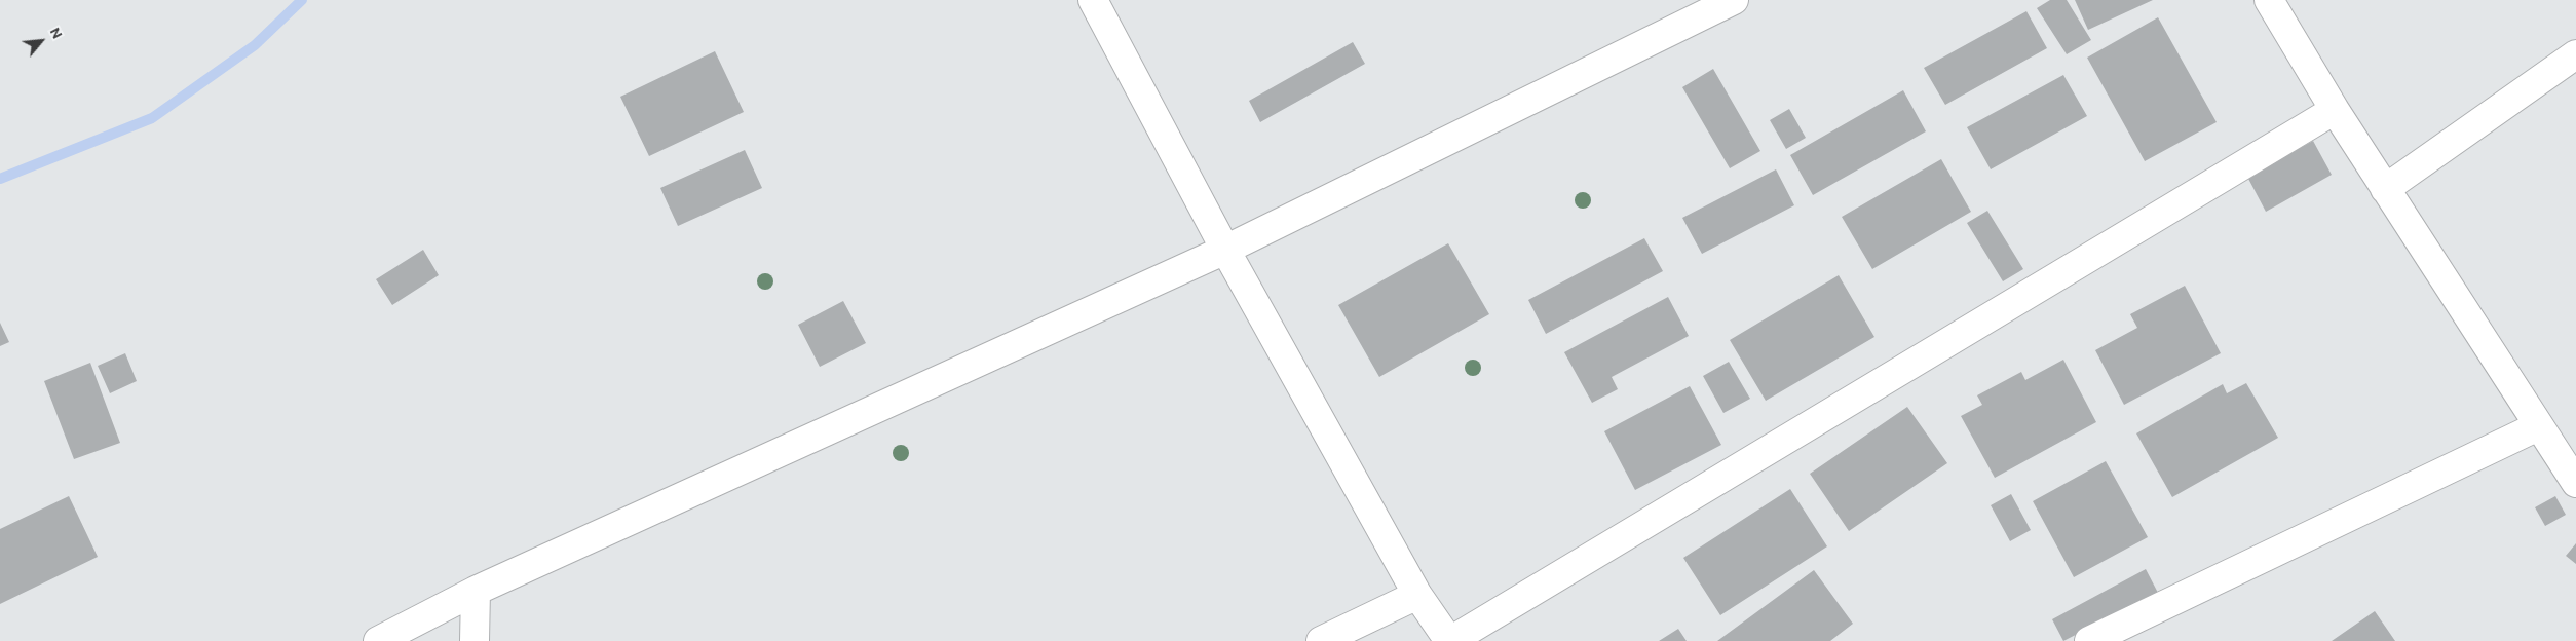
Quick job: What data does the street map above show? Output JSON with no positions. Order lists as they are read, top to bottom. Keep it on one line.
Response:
{"north":"top right"}
